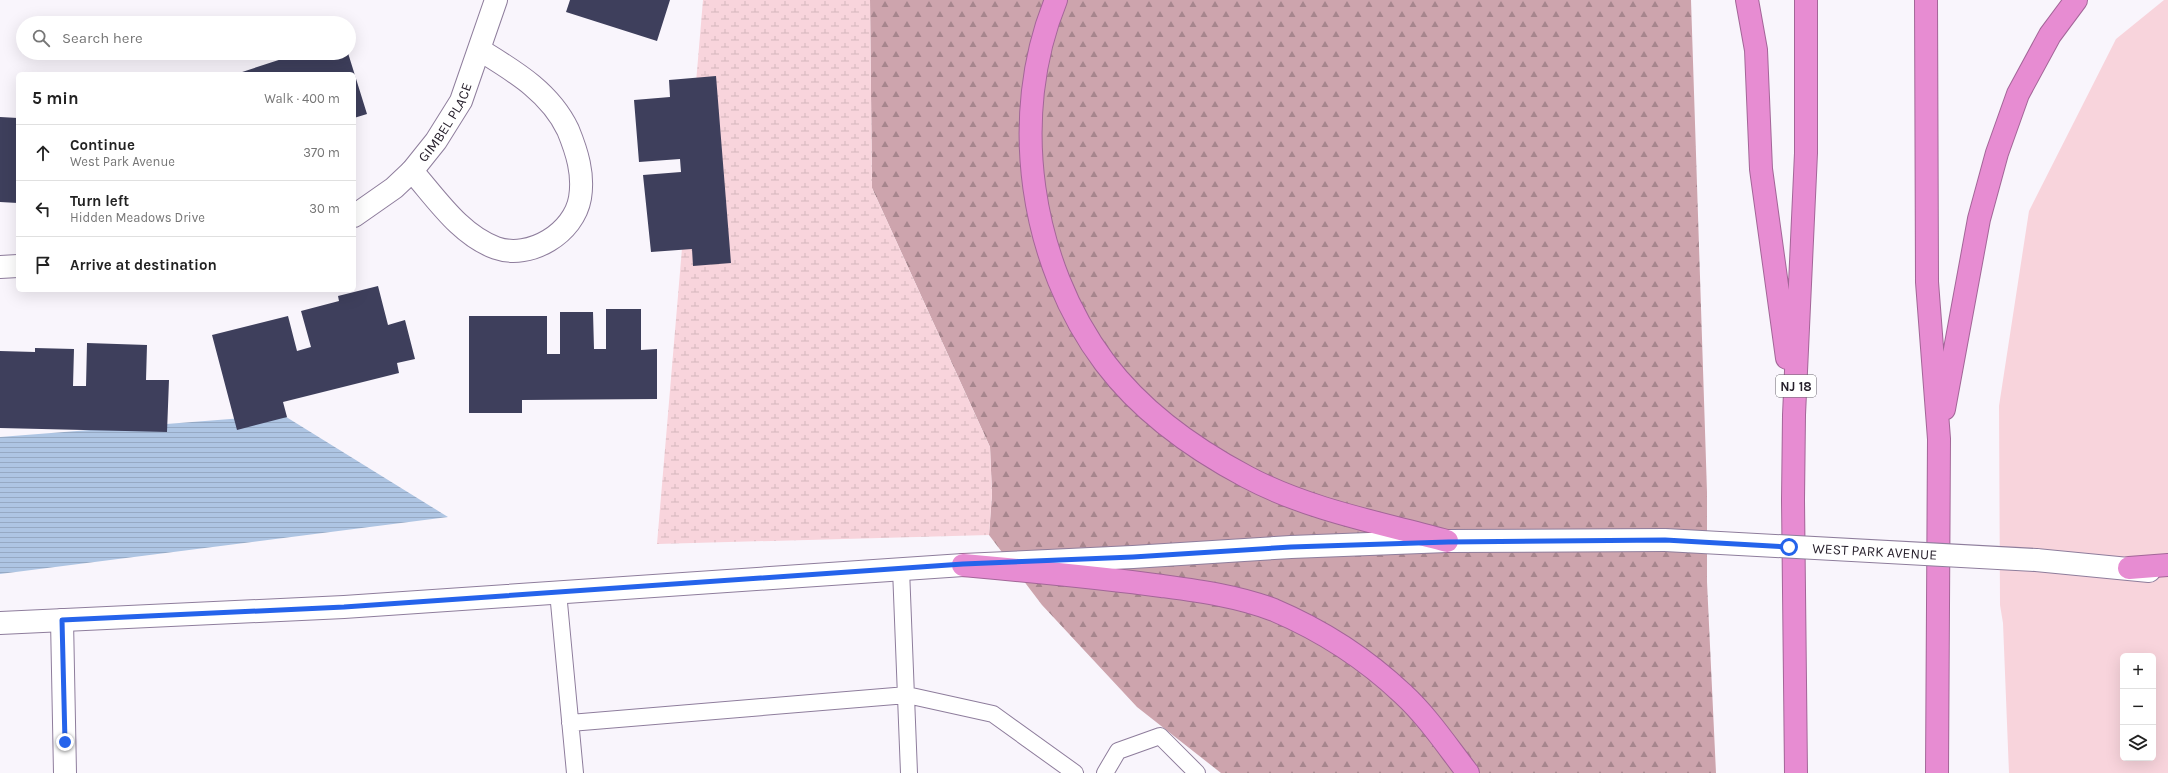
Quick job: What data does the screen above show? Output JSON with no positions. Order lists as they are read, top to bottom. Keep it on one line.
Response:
{"streets":{"highway":["NJ 18"],"street":["GIMBEL PLACE","WEST PARK AVENUE"]},"page":{"search":"Search here","heading":["5 min","Walk · 400 m"],"list":[["Continue","West Park Avenue","370 m"],["Turn left","Hidden Meadows Drive","30 m"],"Arrive at destination"],"map_buttons":["+","−"]}}
